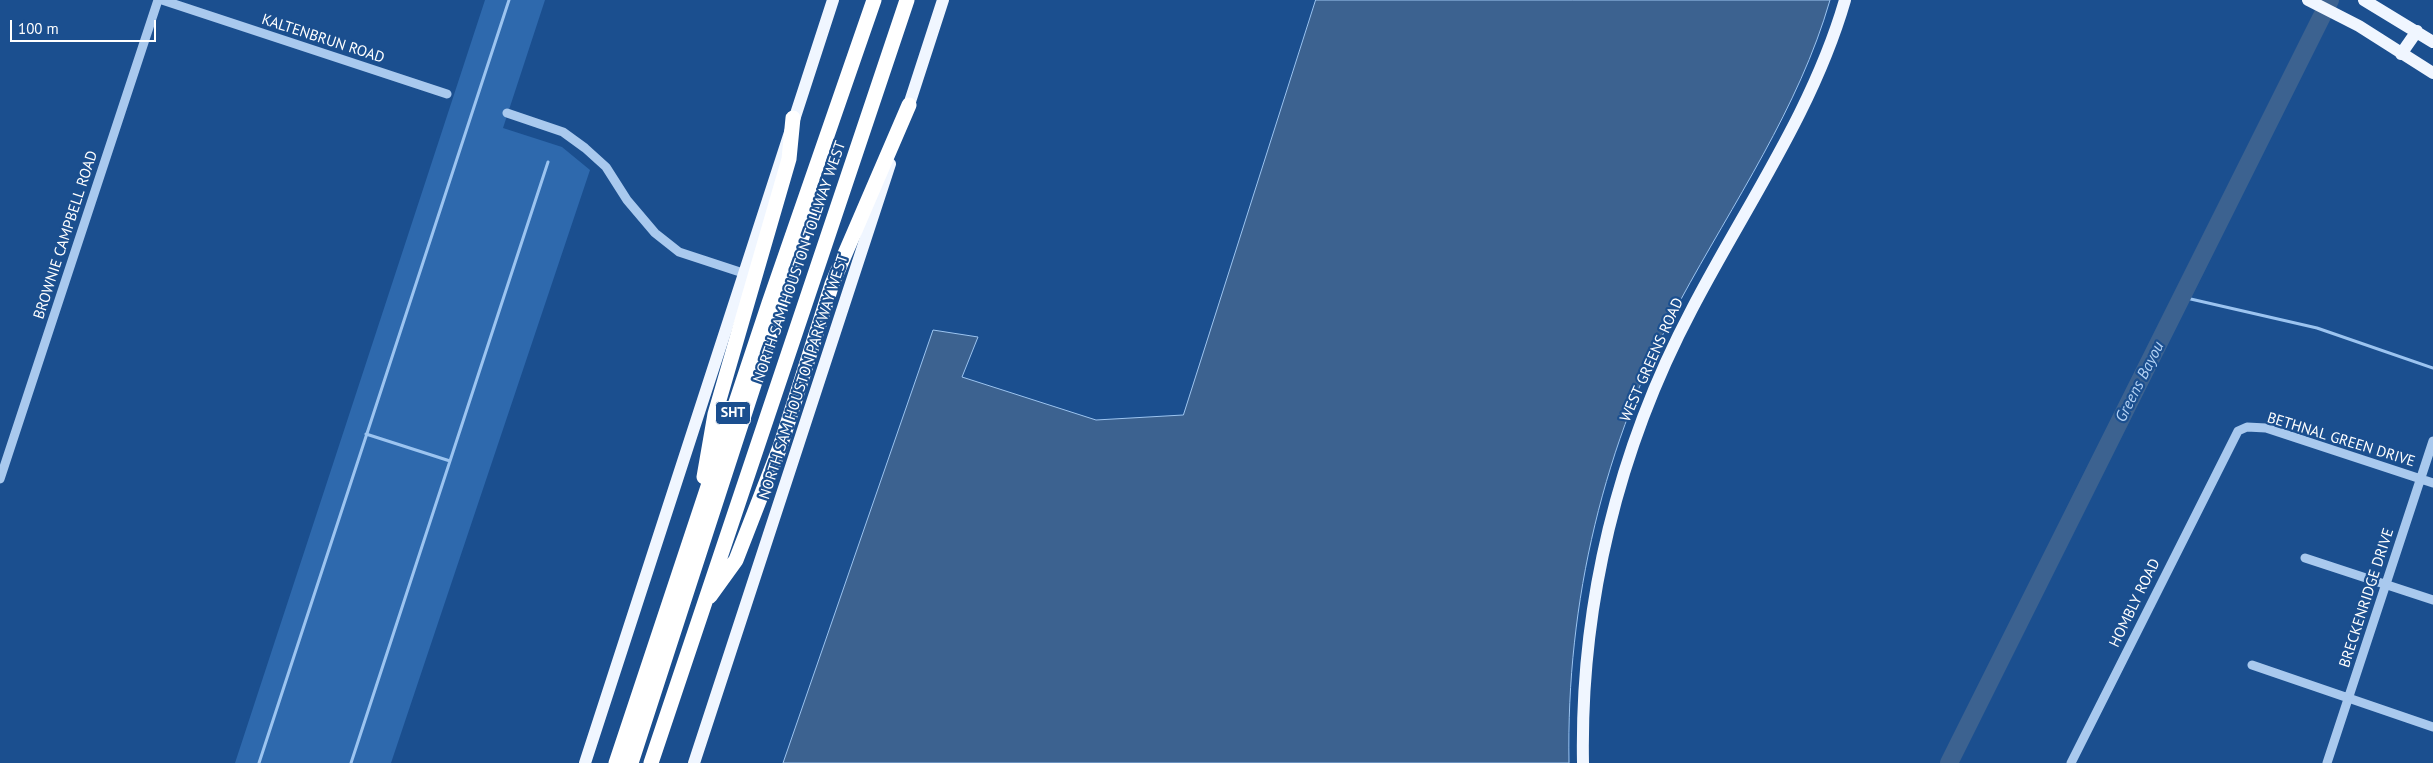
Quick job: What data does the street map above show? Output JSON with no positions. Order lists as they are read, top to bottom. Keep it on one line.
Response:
{"streets":{"highway":["NORTH SAM HOUSTON TOLLWAY WEST","SHT"],"main road":["WEST GREENS ROAD","NORTH SAM HOUSTON PARKWAY WEST"],"street":["KALTENBRUN ROAD","BROWNIE CAMPBELL ROAD","BETHNAL GREEN DRIVE","BRECKENRIDGE DRIVE","HOMBLY ROAD"]},"crossings":[["KALTENBRUN ROAD","BROWNIE CAMPBELL ROAD"],["BETHNAL GREEN DRIVE","BRECKENRIDGE DRIVE"],["BETHNAL GREEN DRIVE","HOMBLY ROAD"]],"water":["Greens Bayou"],"scale_bar":"100 m"}
